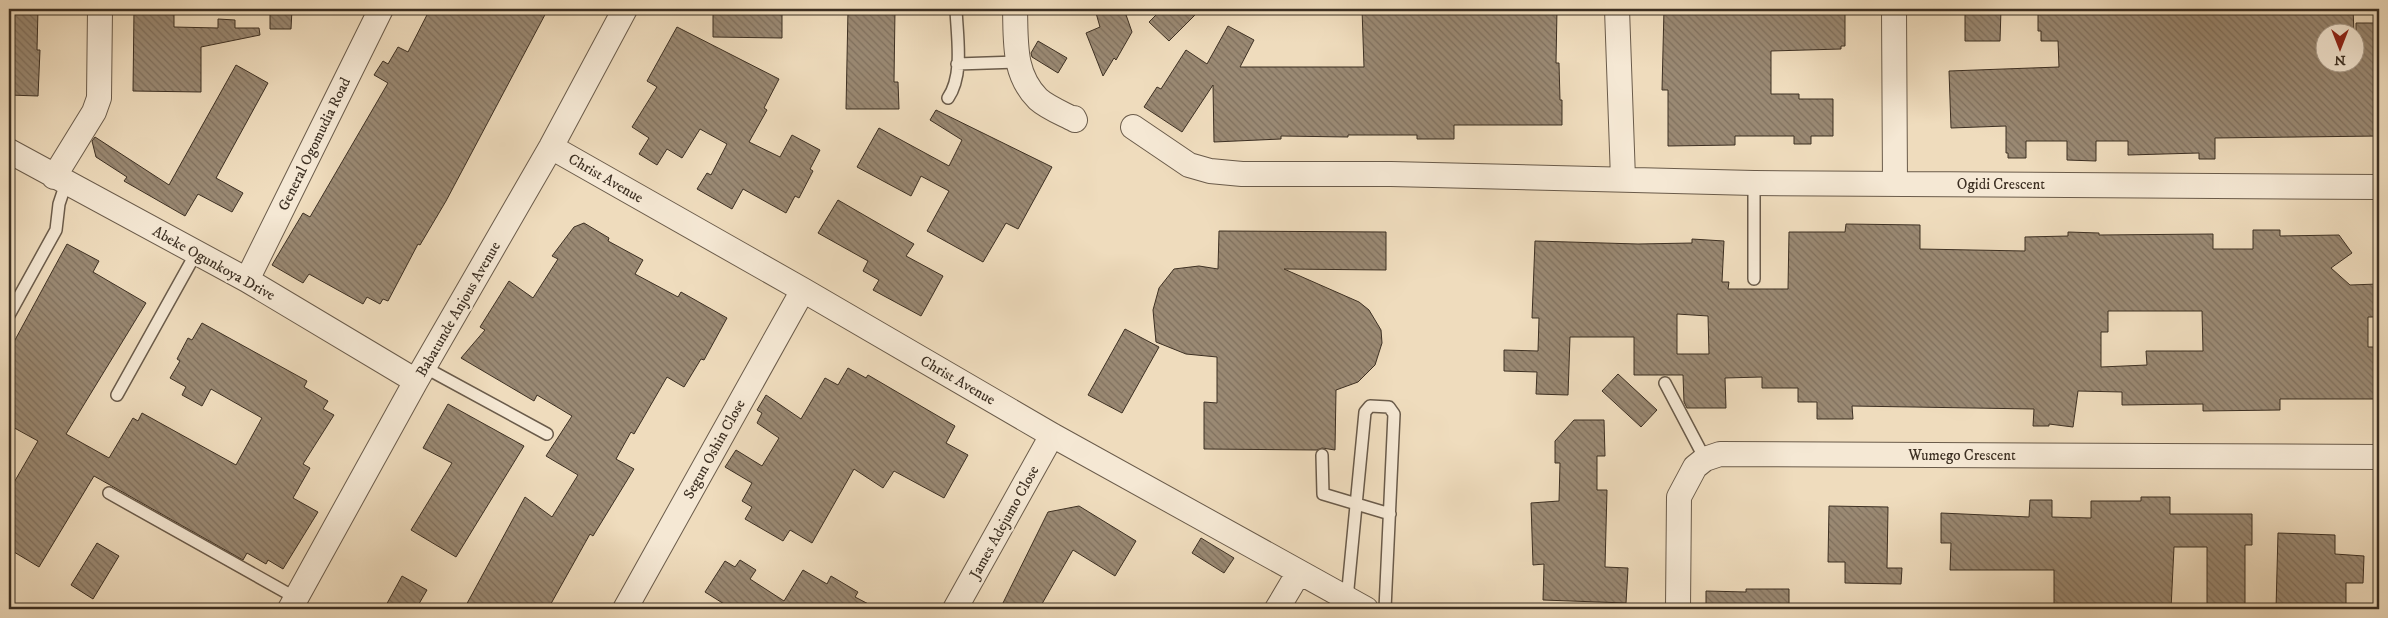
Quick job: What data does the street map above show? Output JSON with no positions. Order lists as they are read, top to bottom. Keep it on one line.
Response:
{"streets":{"street":["General Ogomudia Road","Christ Avenue","Ogidi Crescent","Abeke Ogunkoya Drive","Babatunde Anjous Avenue","Segun Oshin Close","Wumego Crescent","James Adejumo Close"]},"crossings":[["General Ogomudia Road","Abeke Ogunkoya Drive"],["Christ Avenue","Babatunde Anjous Avenue"],["Christ Avenue","Segun Oshin Close"],["Christ Avenue","James Adejumo Close"],["Abeke Ogunkoya Drive","Babatunde Anjous Avenue"]],"north":"bottom"}
